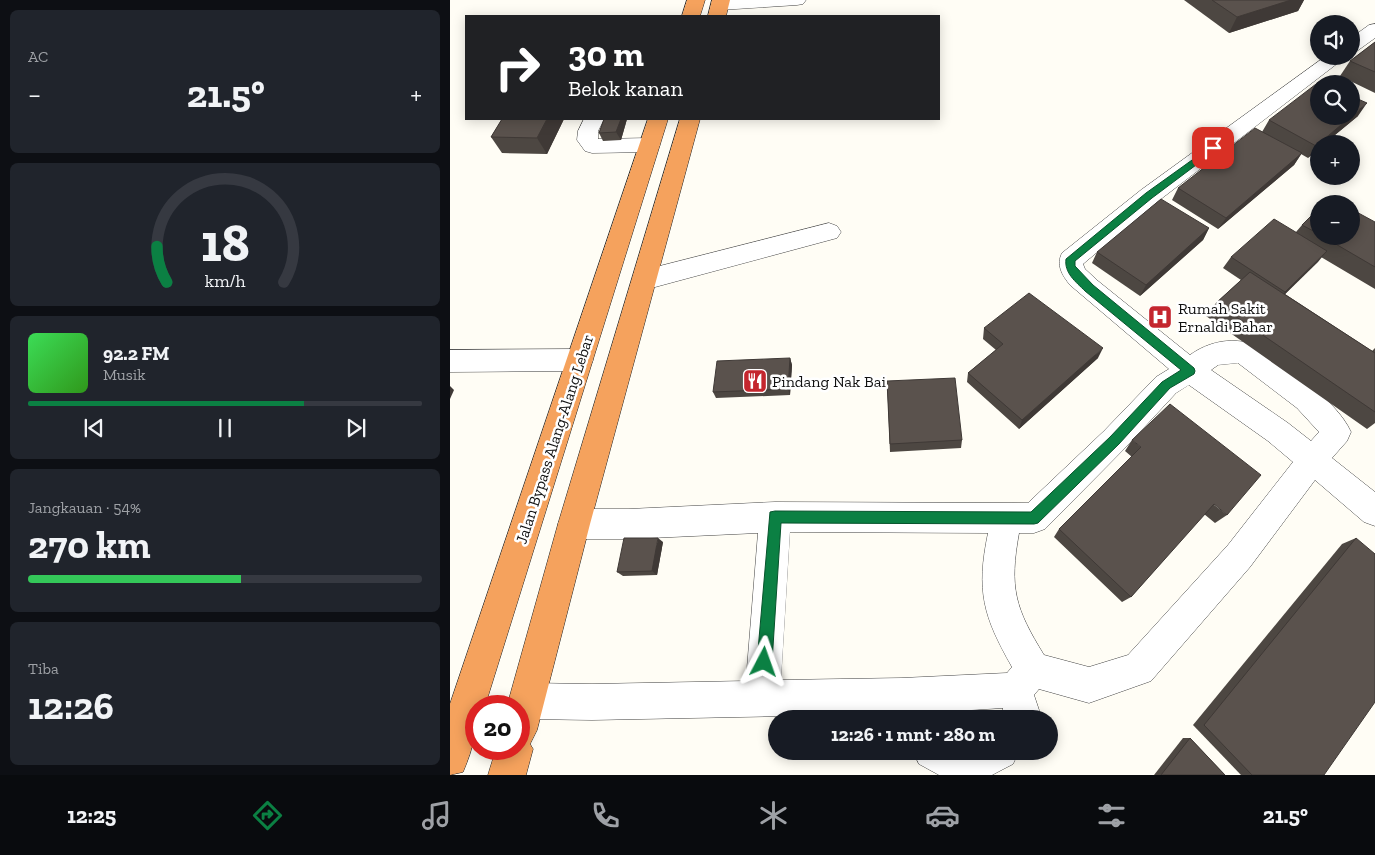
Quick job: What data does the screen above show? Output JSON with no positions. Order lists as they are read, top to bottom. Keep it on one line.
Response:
{"streets":{"highway":["Jalan Bypass Alang-Alang Lebar"]},"places":{"hospital":["Rumah Sakit Ernaldi Bahar"],"restaurant":["Pindang Nak Bai"]},"page":{"tile":["AC",["Jangkauan · 54%","270 km"],["Tiba","12:26"]],"map_buttons":["+","−"],"turn":["30 m","Belok kanan"],"heat":["−","21.5°","+"],"song":["92.2 FM","Musik"],"limit":"20","trip":"12:26 · 1 mnt · 280 m","tabs":["12:25","21.5°"],"gauge":["18","km/h"]}}
